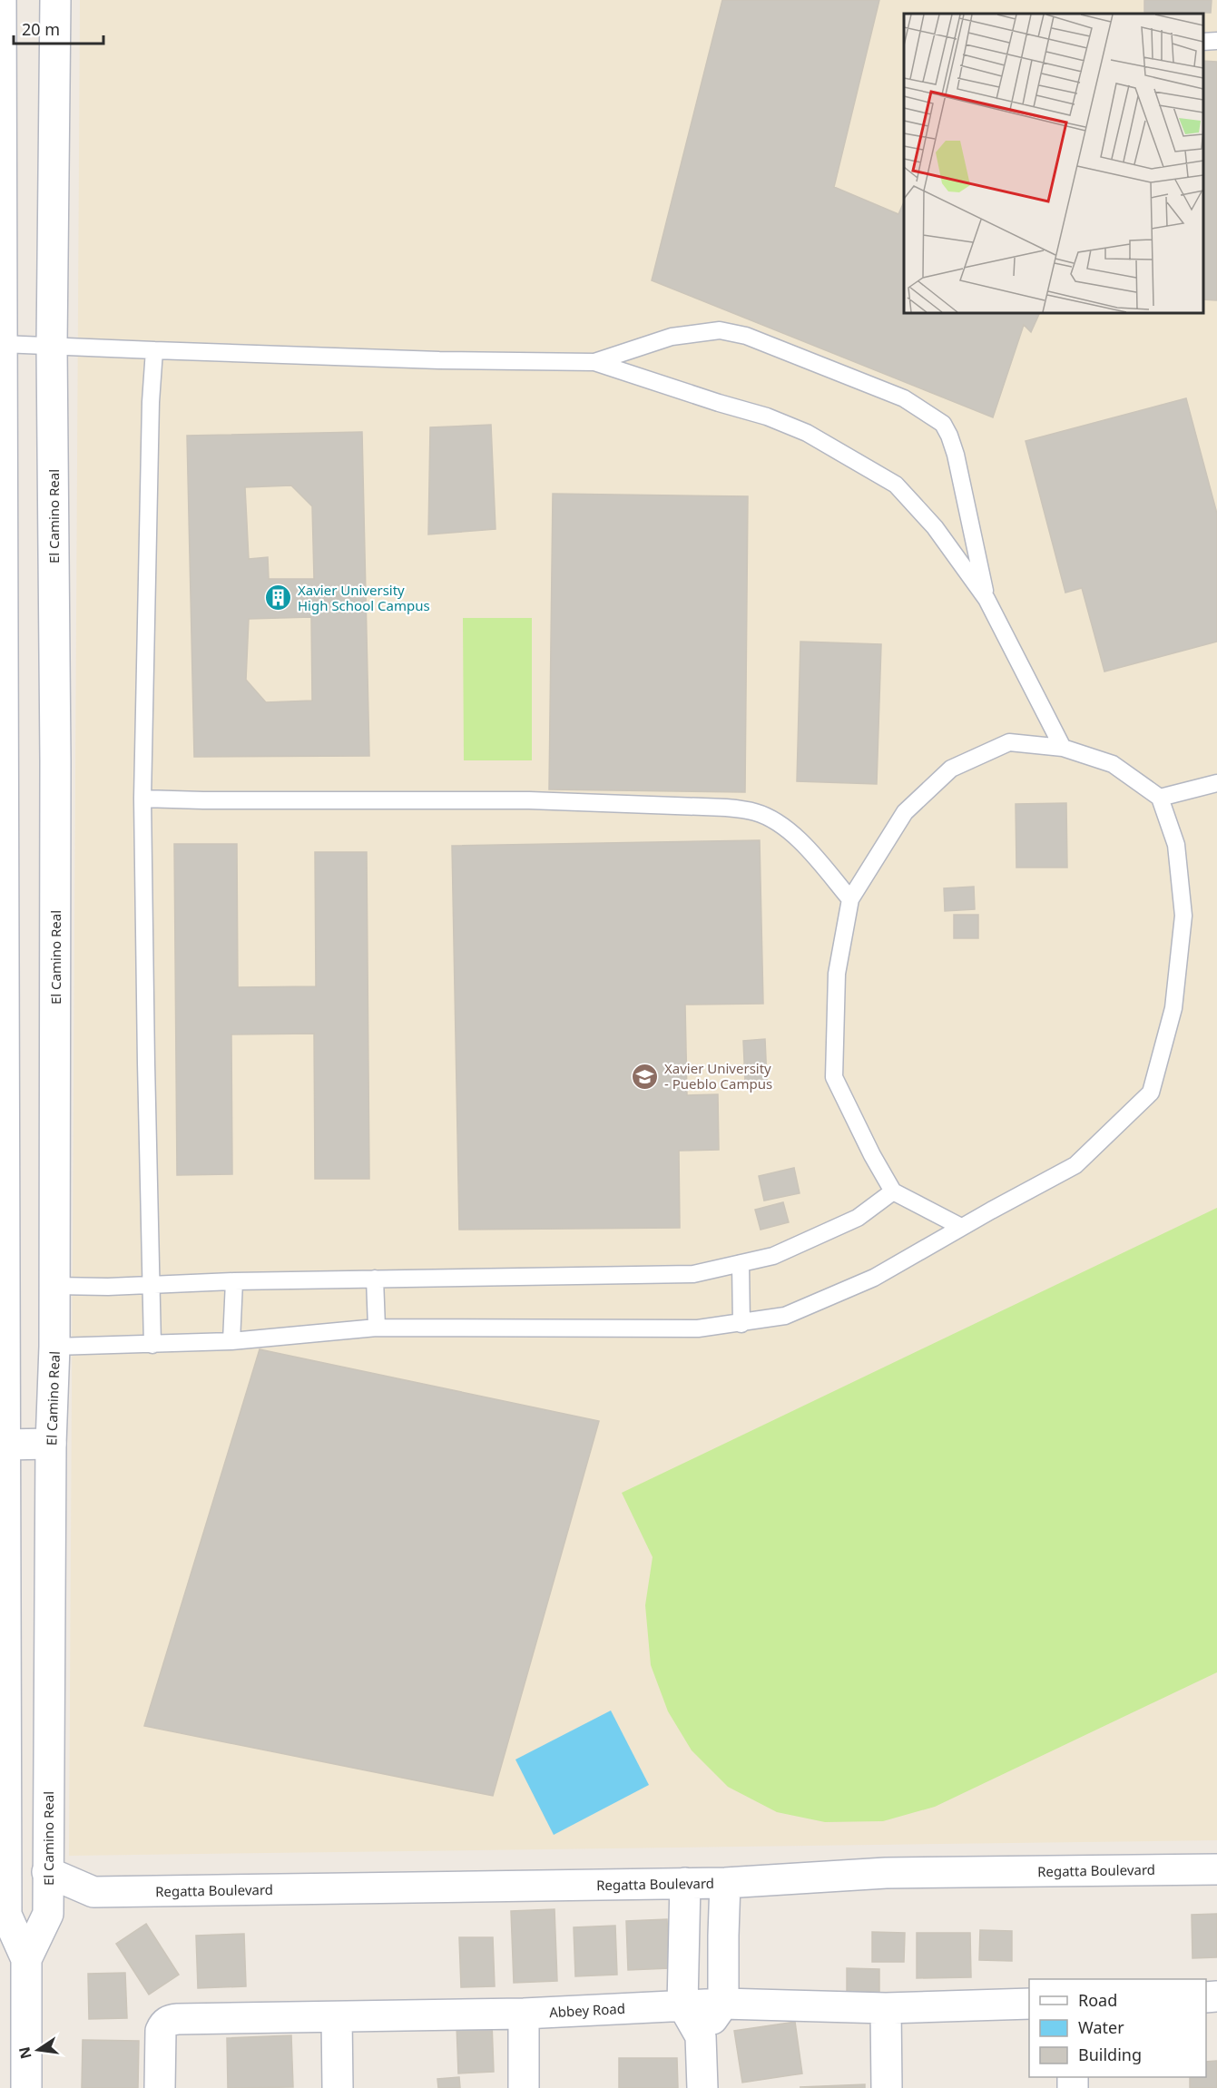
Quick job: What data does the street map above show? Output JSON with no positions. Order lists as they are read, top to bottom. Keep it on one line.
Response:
{"streets":{"street":["El Camino Real","Regatta Boulevard","Abbey Road"]},"crossings":[["El Camino Real","Regatta Boulevard"]],"places":{"building":["Xavier University High School Campus"],"school or university":["Xavier University - Pueblo Campus"]},"legend":["Road","Water","Building"],"scale_bar":"20 m","north":"left"}
